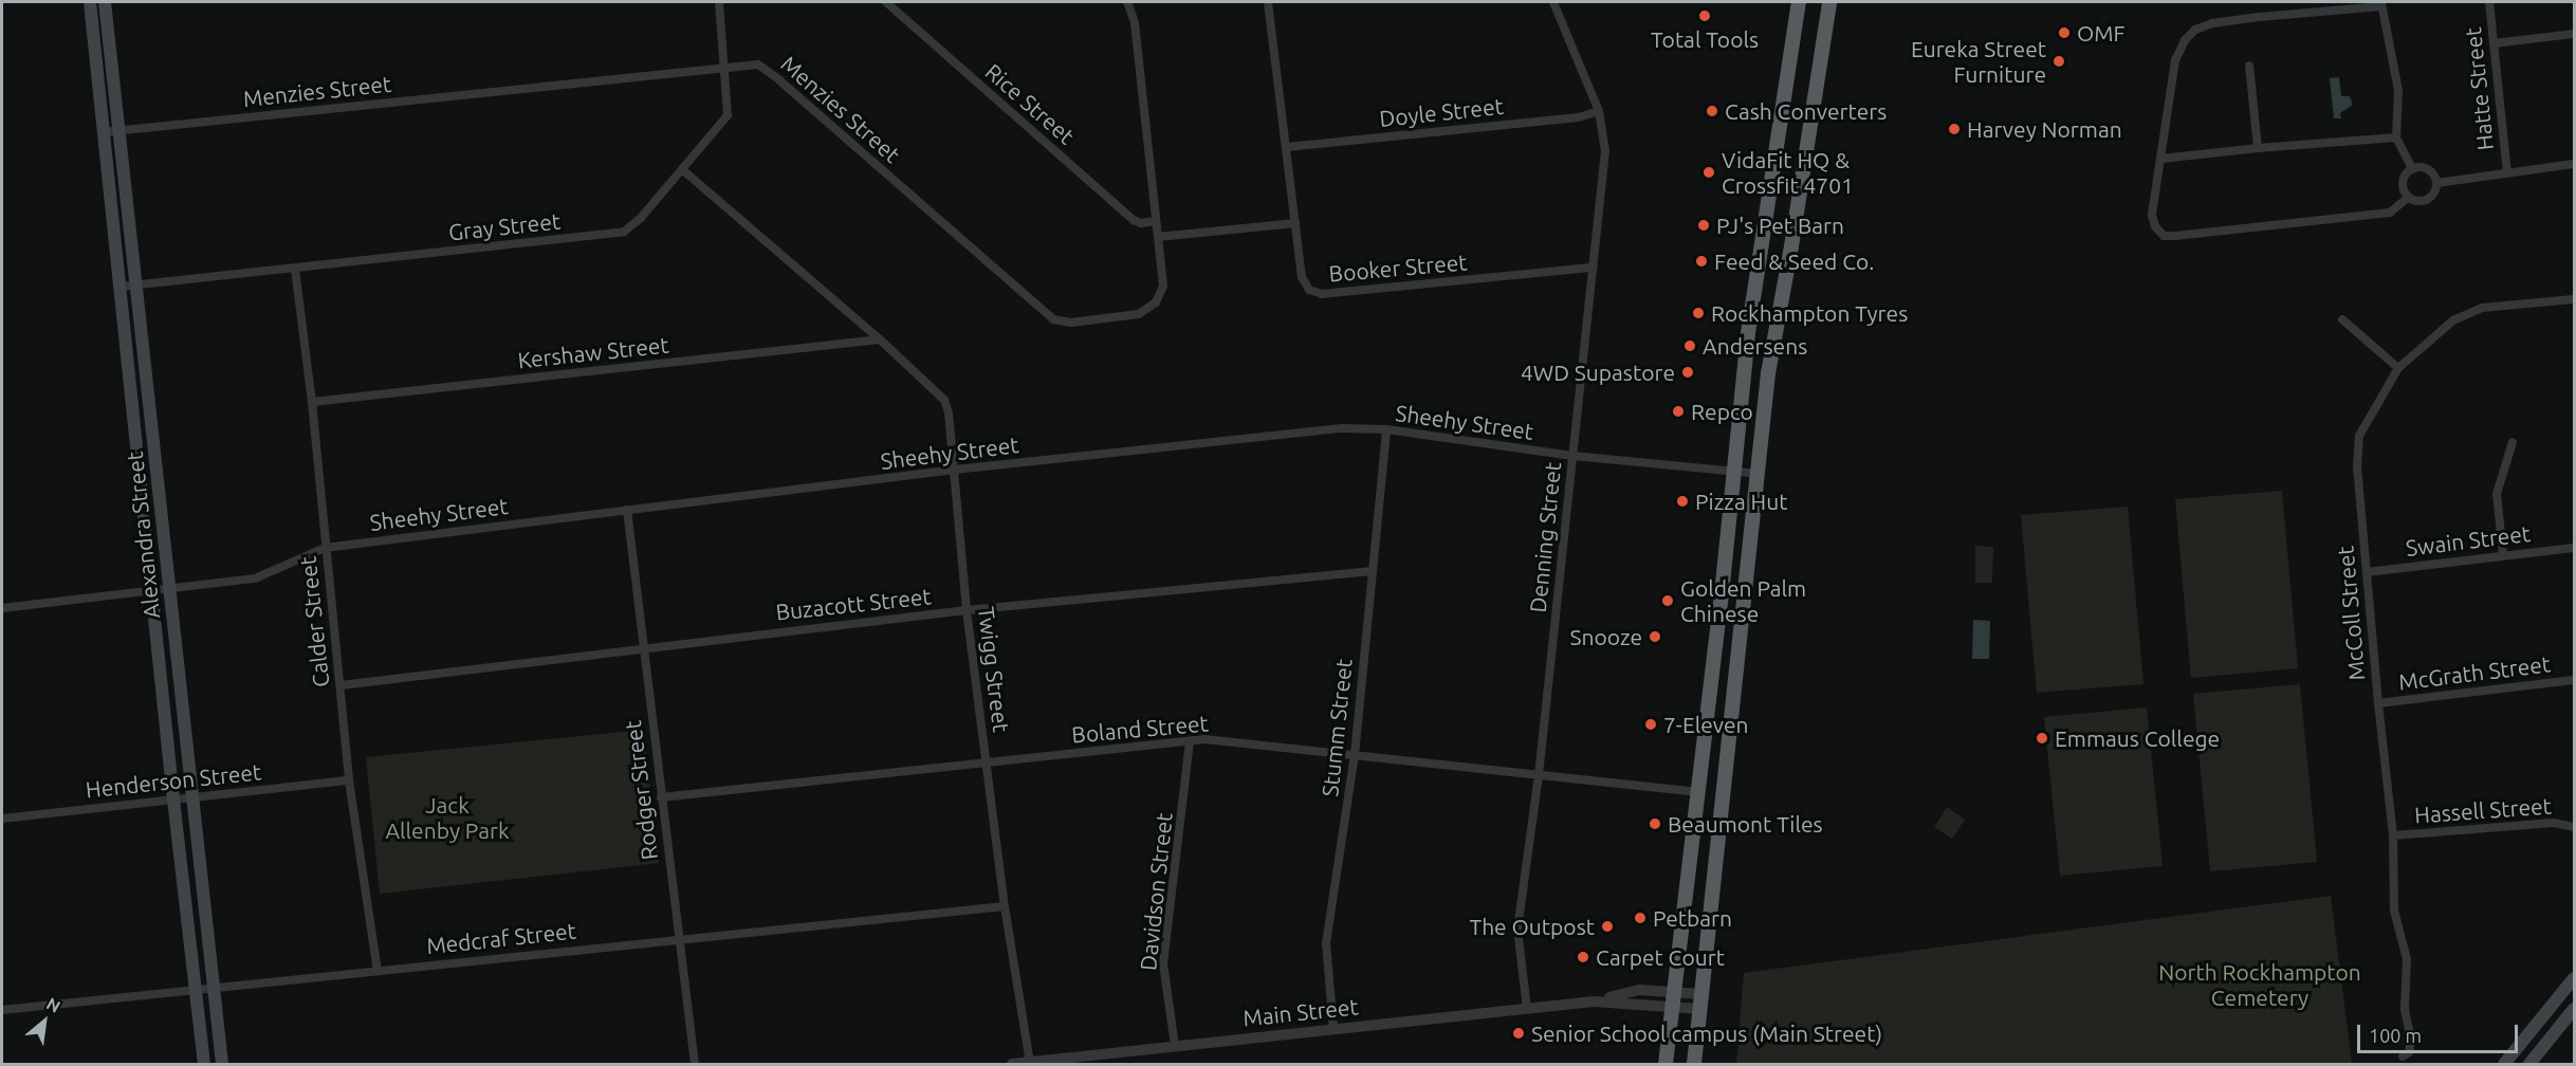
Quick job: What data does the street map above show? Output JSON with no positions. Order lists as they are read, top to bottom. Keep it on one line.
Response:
{"streets":{"main road":["Alexandra Street"],"street":["Hatte Street","Menzies Street","Rice Street","Doyle Street","Gray Street","Booker Street","Kershaw Street","Sheehy Street","Denning Street","Swain Street","Buzacott Street","McColl Street","Calder Street","Twigg Street","McGrath Street","Stumm Street","Boland Street","Henderson Street","Rodger Street","Hassell Street","Davidson Street","Medcraf Street","Main Street"]},"crossings":[["Menzies Street","Rice Street"],["Menzies Street","Gray Street"],["Menzies Street","Alexandra Street"],["Doyle Street","Booker Street"],["Doyle Street","Denning Street"],["Gray Street","Alexandra Street"],["Gray Street","Calder Street"],["Gray Street","Twigg Street"],["Booker Street","Denning Street"],["Kershaw Street","Calder Street"],["Kershaw Street","Twigg Street"],["Sheehy Street","Alexandra Street"],["Sheehy Street","Denning Street"],["Sheehy Street","Calder Street"],["Sheehy Street","Twigg Street"],["Sheehy Street","Stumm Street"],["Sheehy Street","Rodger Street"],["Alexandra Street","Henderson Street"],["Alexandra Street","Medcraf Street"],["Denning Street","Boland Street"],["Denning Street","Main Street"],["Swain Street","McColl Street"],["Buzacott Street","Calder Street"],["Buzacott Street","Twigg Street"],["Buzacott Street","Stumm Street"],["Buzacott Street","Rodger Street"],["McColl Street","McGrath Street"],["McColl Street","Hassell Street"],["Calder Street","Henderson Street"],["Calder Street","Medcraf Street"],["Twigg Street","Boland Street"],["Twigg Street","Medcraf Street"],["Twigg Street","Main Street"],["Stumm Street","Boland Street"],["Stumm Street","Main Street"],["Boland Street","Rodger Street"],["Boland Street","Davidson Street"],["Rodger Street","Medcraf Street"],["Davidson Street","Main Street"]],"parks":["Jack Allenby Park","North Rockhampton Cemetery"],"places":["Total Tools","OMF","Eureka Street Furniture","Cash Converters","Harvey Norman","VidaFit HQ & Crossfit 4701","PJ's Pet Barn","Feed & Seed Co.","Rockhampton Tyres","Andersens","4WD Supastore","Repco","Pizza Hut","Golden Palm Chinese","Snooze","7-Eleven","Emmaus College","Beaumont Tiles","Petbarn","The Outpost","Carpet Court","Senior School campus (Main Street)"],"scale_bar":"100 m","north":"top right"}
